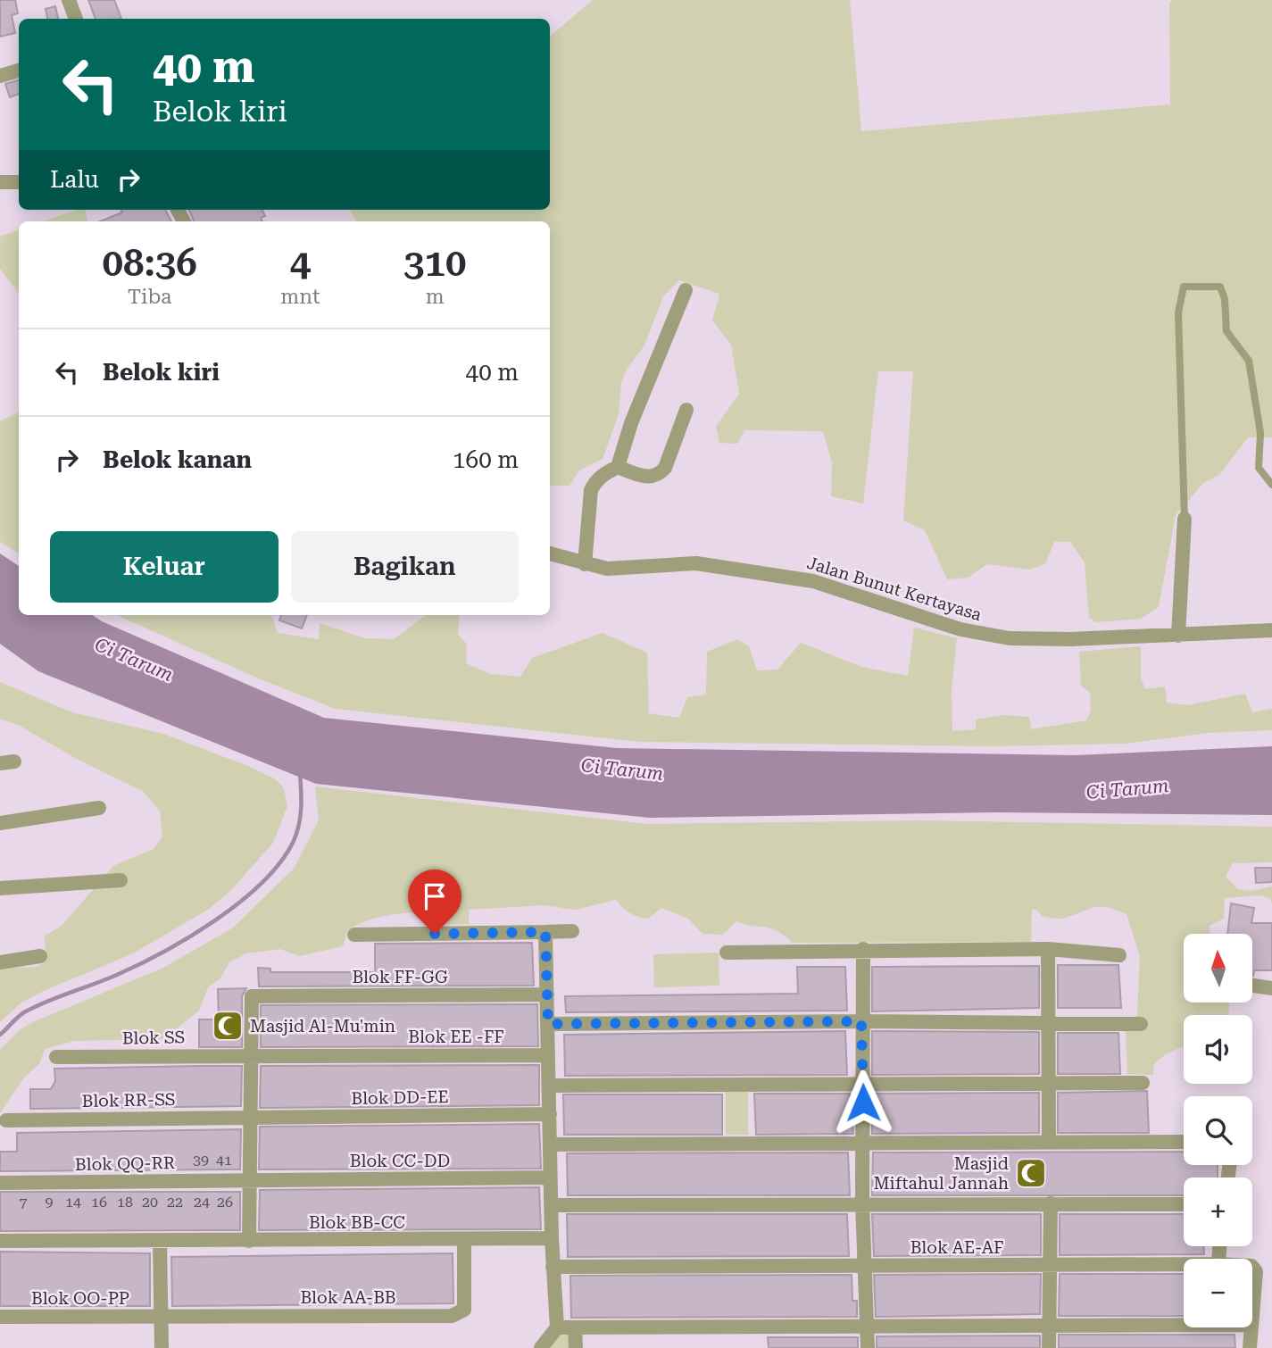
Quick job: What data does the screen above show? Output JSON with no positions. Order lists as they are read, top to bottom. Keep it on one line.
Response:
{"streets":{"street":["Jalan Bunut Kertayasa","Blok FF-GG","Blok EE -FF","Blok SS","Blok DD-EE","Blok RR-SS","Blok CC-DD","Blok QQ-RR","Blok BB-CC","Blok AE-AF","Blok AA-BB","Blok OO-PP"]},"crossings":[["Blok FF-GG","Blok EE -FF"],["Blok FF-GG","Blok SS"],["Blok EE -FF","Blok SS"],["Blok DD-EE","Blok RR-SS"],["Blok CC-DD","Blok QQ-RR"],["Blok BB-CC","Blok AA-BB"],["Blok AA-BB","Blok OO-PP"]],"water":["Ci Tarum"],"places":{"mosque":["Masjid Al-Mu'min","Masjid Miftahul Jannah"]},"house_numbers":["39","41","7","9","14","16","18","20","22","24","26"],"north":"top","page":{"turn":["40 m","Belok kiri"],"then":"Lalu","eta":["08:36","Tiba","4","mnt","310","m"],"list":[{"name":"Belok kiri","value":"40 m"},{"name":"Belok kanan","value":"160 m"}],"buttons":["Keluar","Bagikan"],"map_buttons":["+","−"]}}
